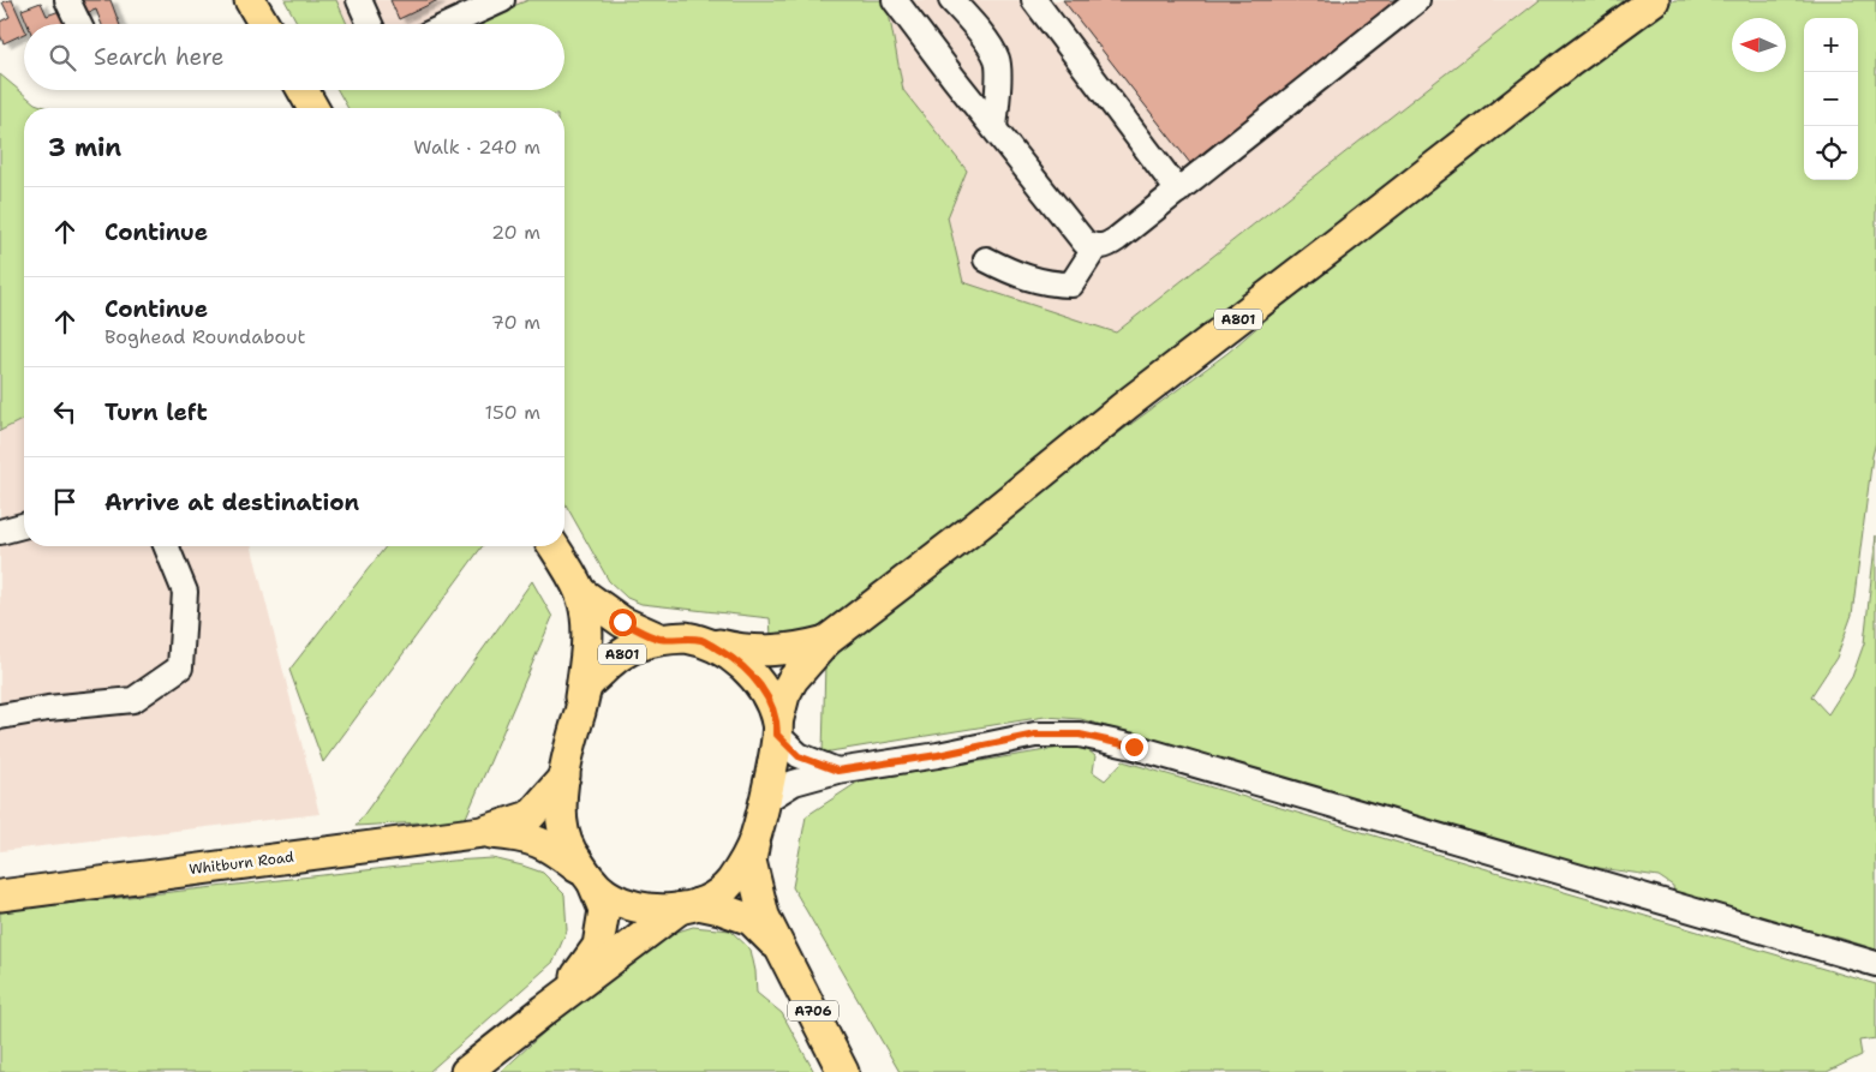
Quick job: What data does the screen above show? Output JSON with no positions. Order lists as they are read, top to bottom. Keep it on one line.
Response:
{"streets":{"main road":["A801","Whitburn Road","A706"]},"crossings":[["A801","Whitburn Road"],["A801","A706"]],"north":"left","page":{"map_buttons":["+","−"],"search":"Search here","heading":["3 min","Walk · 240 m"],"list":[["Continue","20 m"],["Continue","Boghead Roundabout","70 m"],["Turn left","150 m"],"Arrive at destination"]}}
